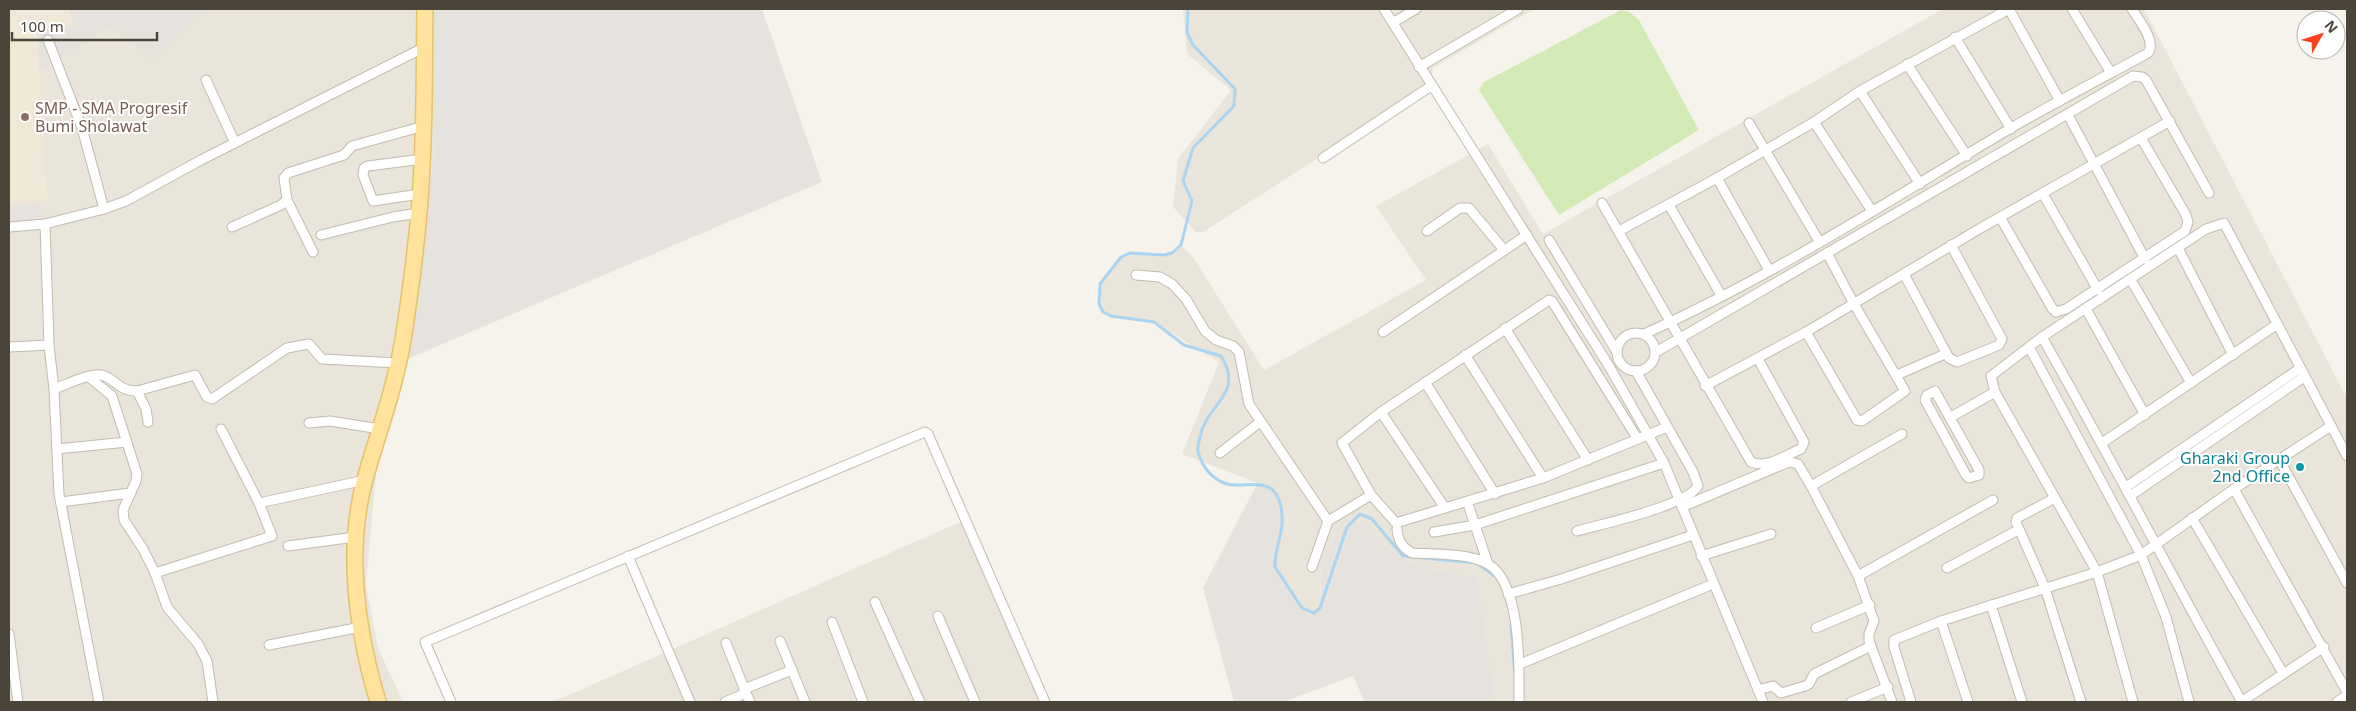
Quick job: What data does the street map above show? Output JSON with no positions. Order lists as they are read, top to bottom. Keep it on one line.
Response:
{"places":["SMP - SMA Progresif Bumi Sholawat","Gharaki Group 2nd Office"],"scale_bar":"100 m","north":"top right"}
